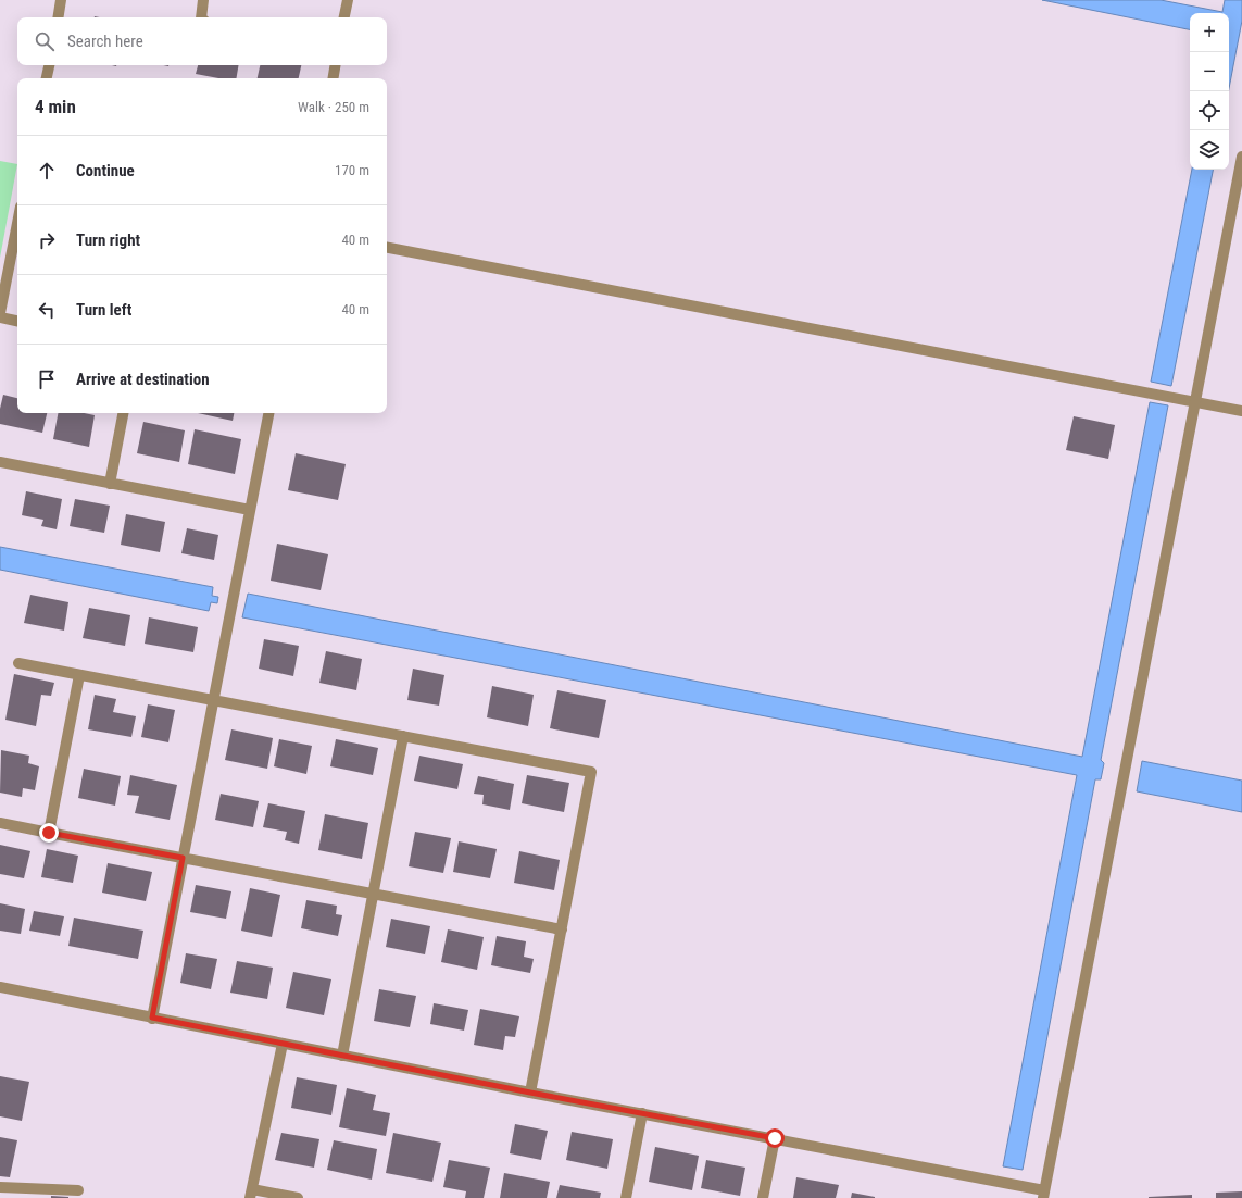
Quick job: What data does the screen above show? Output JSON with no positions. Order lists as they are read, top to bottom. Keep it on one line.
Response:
{"page":{"map_buttons":["+","−"],"search":"Search here","heading":["4 min","Walk · 250 m"],"list":[["Continue","170 m"],["Turn right","40 m"],["Turn left","40 m"],"Arrive at destination"]}}
